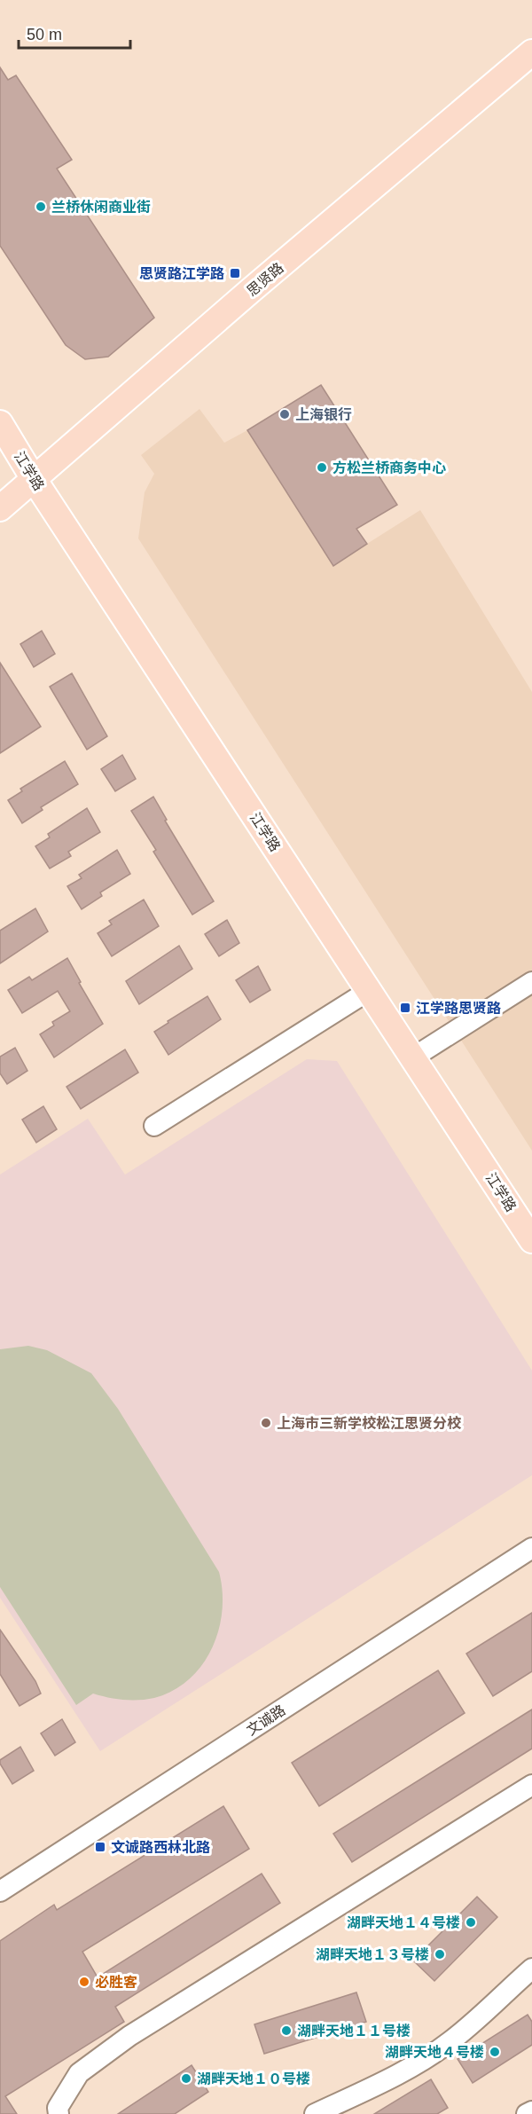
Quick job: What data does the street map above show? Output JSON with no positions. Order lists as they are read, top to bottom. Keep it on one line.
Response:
{"streets":{"main road":["思贤路","江学路"],"street":["文诚路"]},"crossings":[["思贤路","江学路"]],"places":{"other":["兰桥休闲商业街","上海银行","方松兰桥商务中心","上海市三新学校松江思贤分校","湖畔天地１４号楼","湖畔天地１３号楼","必胜客","湖畔天地１１号楼","湖畔天地４号楼","湖畔天地１０号楼"],"transit":["思贤路江学路","江学路思贤路","文诚路西林北路"]},"scale_bar":"50 m"}
